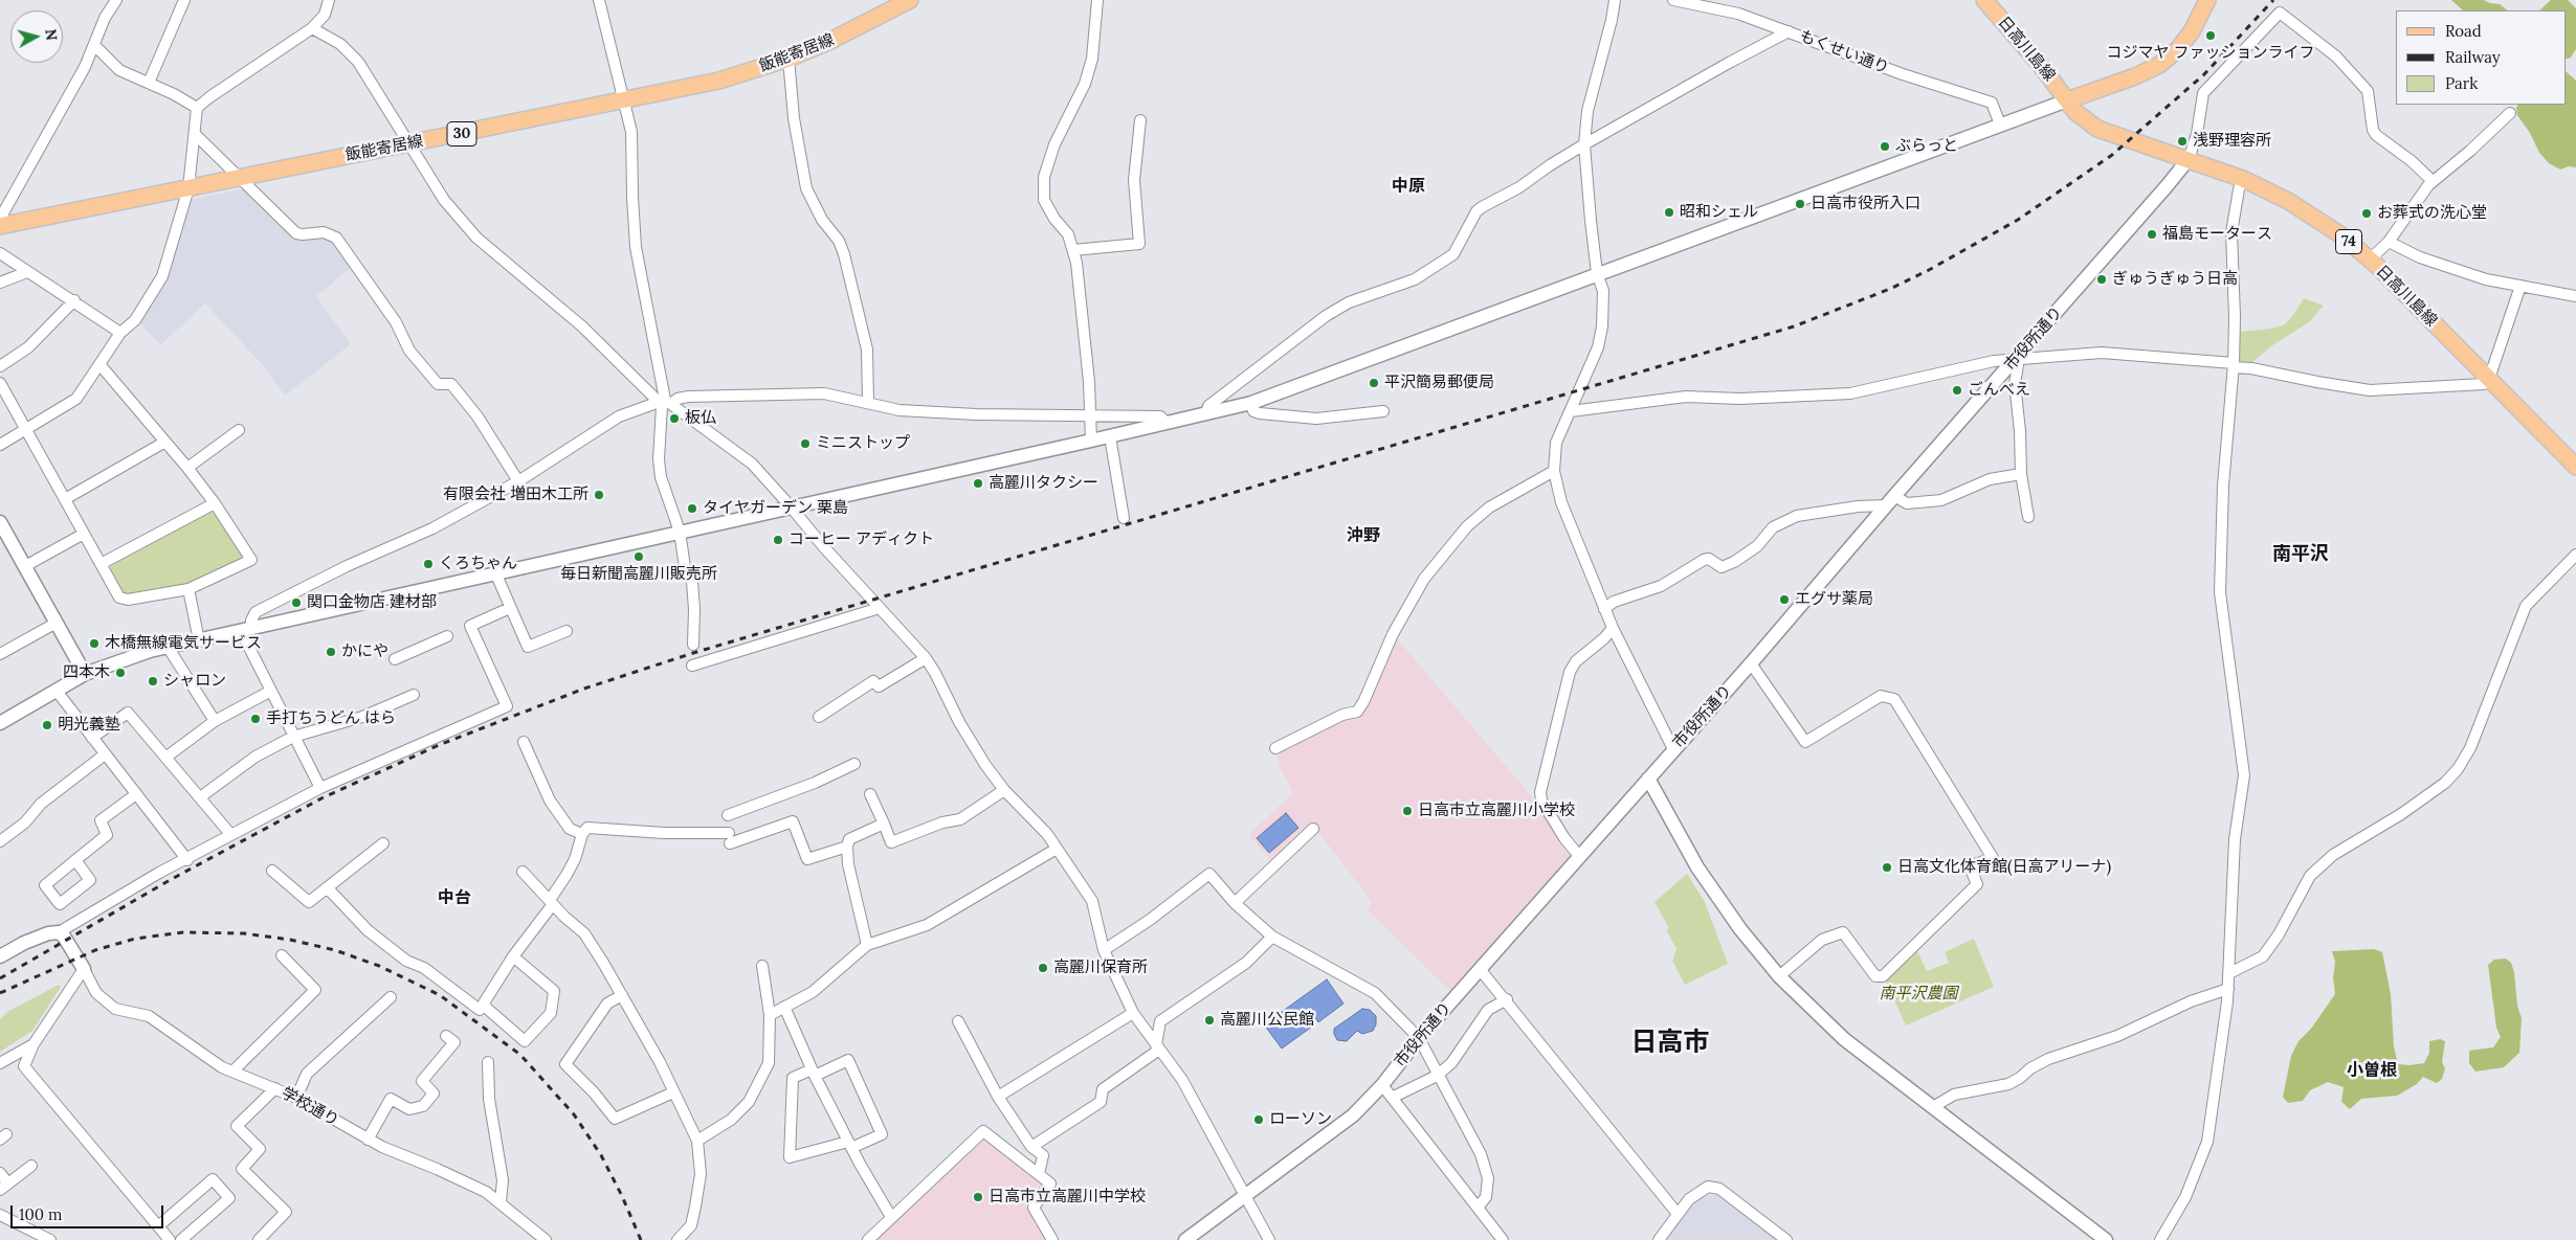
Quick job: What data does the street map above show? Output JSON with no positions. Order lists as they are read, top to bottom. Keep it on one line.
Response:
{"streets":{"main road":["日高川島線","飯能寄居線","30","74"],"street":["もくせい通り","市役所通り","学校通り"]},"crossings":[["日高川島線","市役所通り"]],"districts":["中原","沖野","南平沢","中台","日高市","小曽根"],"parks":["南平沢農園"],"places":["コジマヤ ファッションライフ","浅野理容所","ぶらっと","日高市役所入口","昭和シェル","お葬式の洗心堂","福島モータース","ぎゅうぎゅう日高","平沢簡易郵便局","ごんべえ","板仏","ミニストップ","高麗川タクシー","有限会社 増田木工所","タイヤガーデン 栗島","コーヒー アディクト","毎日新聞高麗川販売所","くろちゃん","エグサ薬局","関口金物店 建材部","木橋無線電気サービス","かにや","四本木","シャロン","手打ちうどん はら","明光義塾","日高市立高麗川小学校","日高文化体育館(日高アリーナ)","高麗川保育所","高麗川公民館","ローソン","日高市立高麗川中学校"],"legend":["Road","Railway","Park"],"scale_bar":"100 m","north":"right"}
